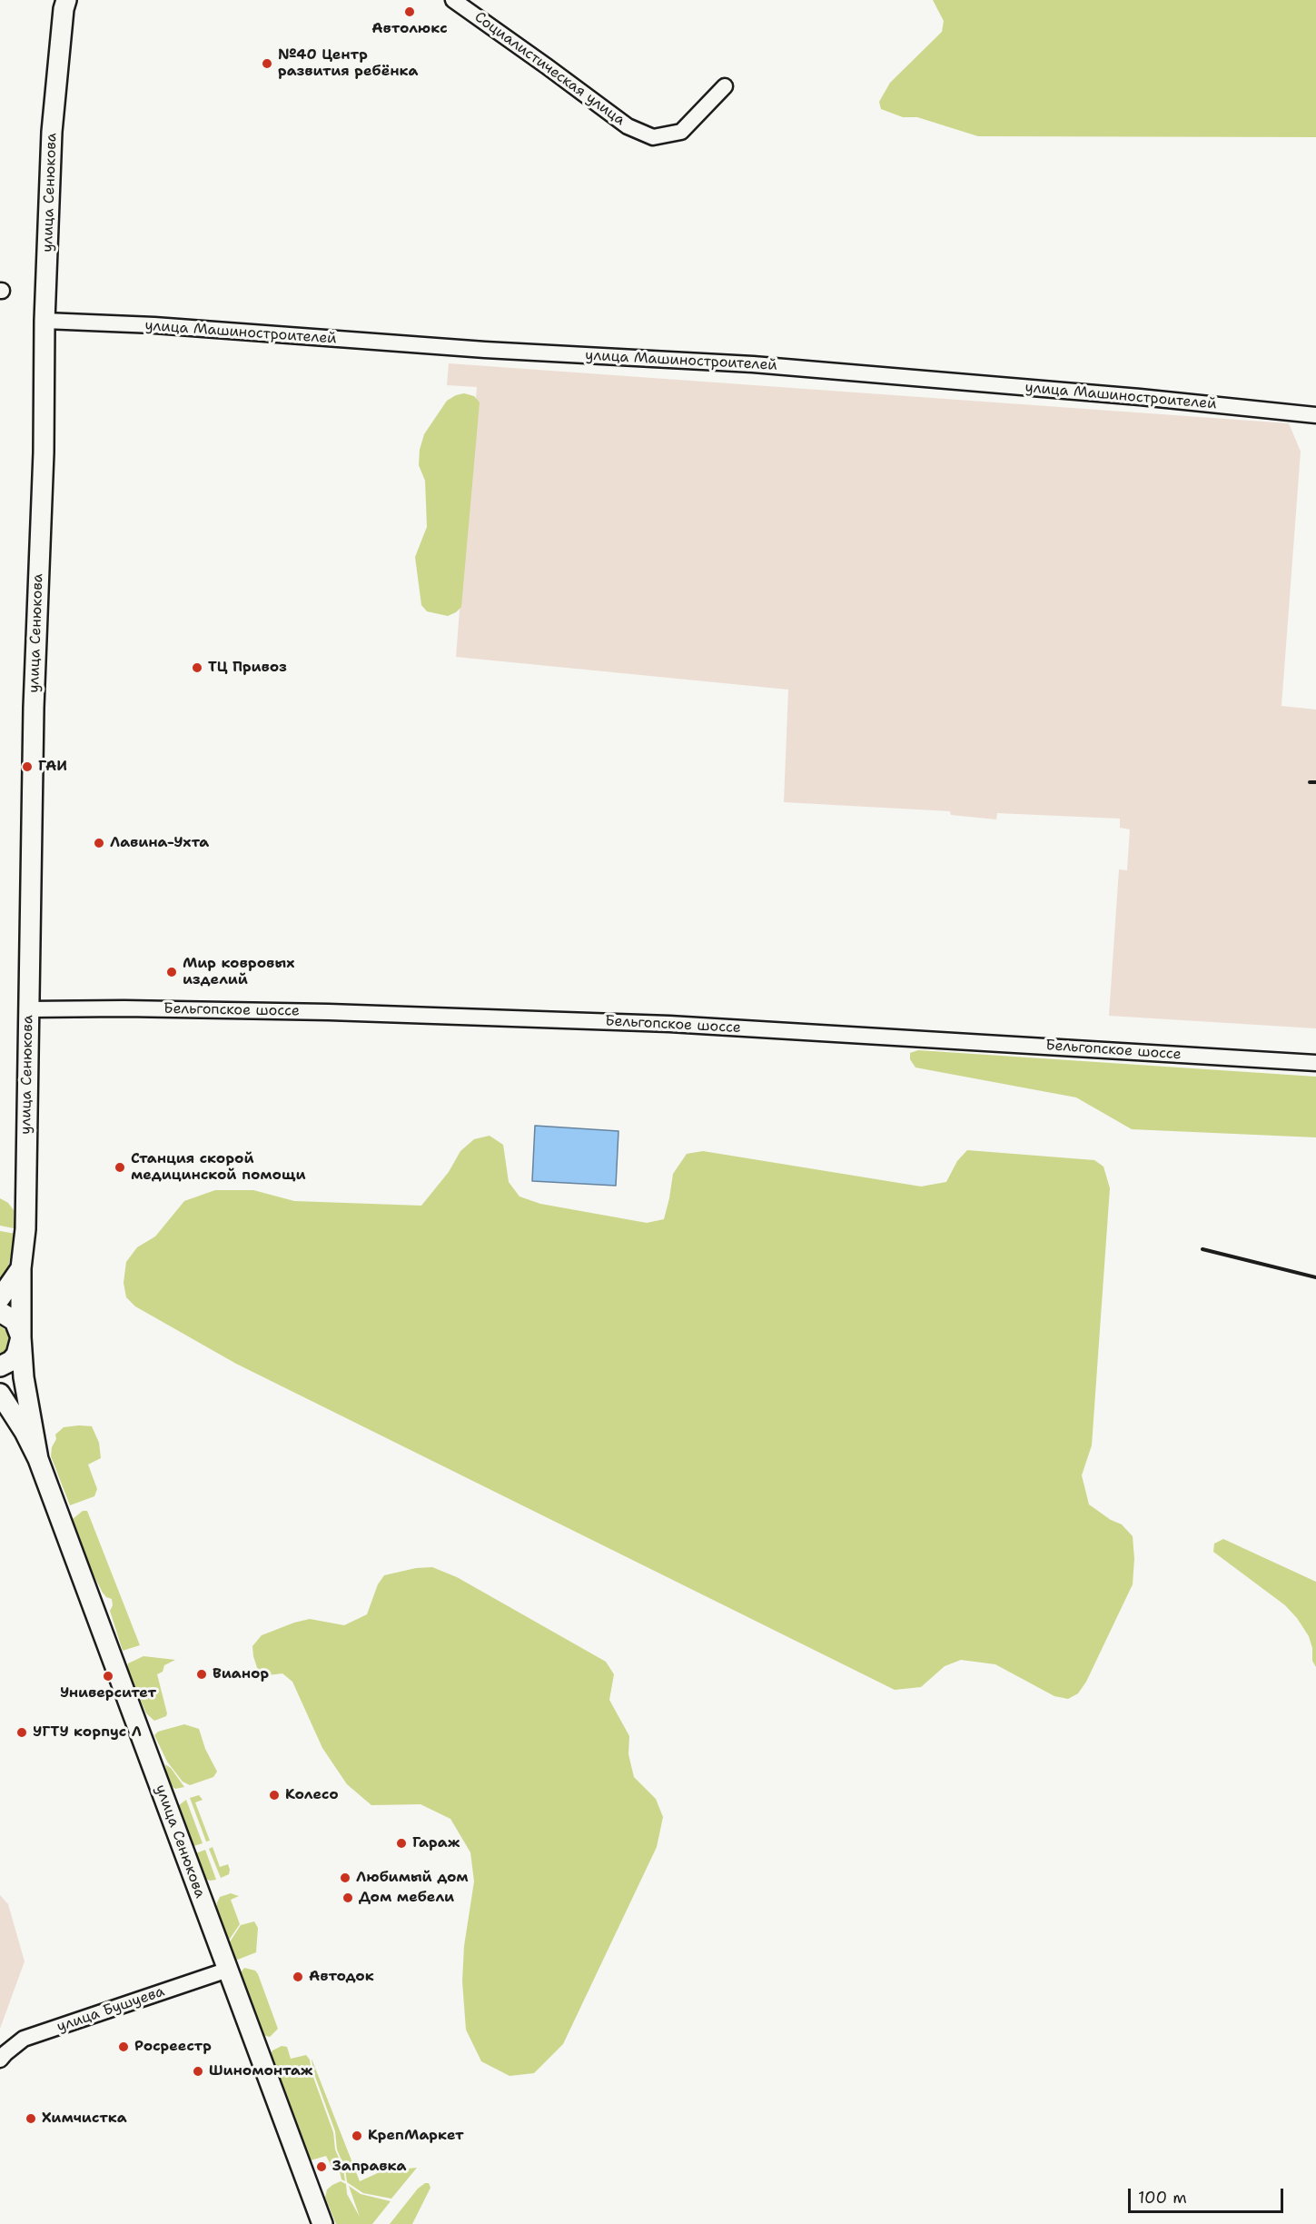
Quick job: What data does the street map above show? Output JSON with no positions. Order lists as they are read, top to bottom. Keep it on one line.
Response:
{"streets":{"main road":["улица Сенюкова"],"street":["Социалистическая улица","улица Машиностроителей","Бельгопское шоссе","улица Бушуева"]},"crossings":[["улица Сенюкова","улица Машиностроителей"],["улица Сенюкова","Бельгопское шоссе"],["улица Сенюкова","улица Бушуева"]],"places":["Автолюкс","№40 Центр развития ребёнка","ТЦ Привоз","ГАИ","Лавина-Ухта","Мир ковровых изделий","Станция скорой медицинской помощи","Вианор","Университет","УГТУ корпус Л","Колесо","Гараж","Любимый дом","Дом мебели","Автодок","Росреестр","Шиномонтаж","Химчистка","КрепМаркет","Заправка"],"scale_bar":"100 m"}
